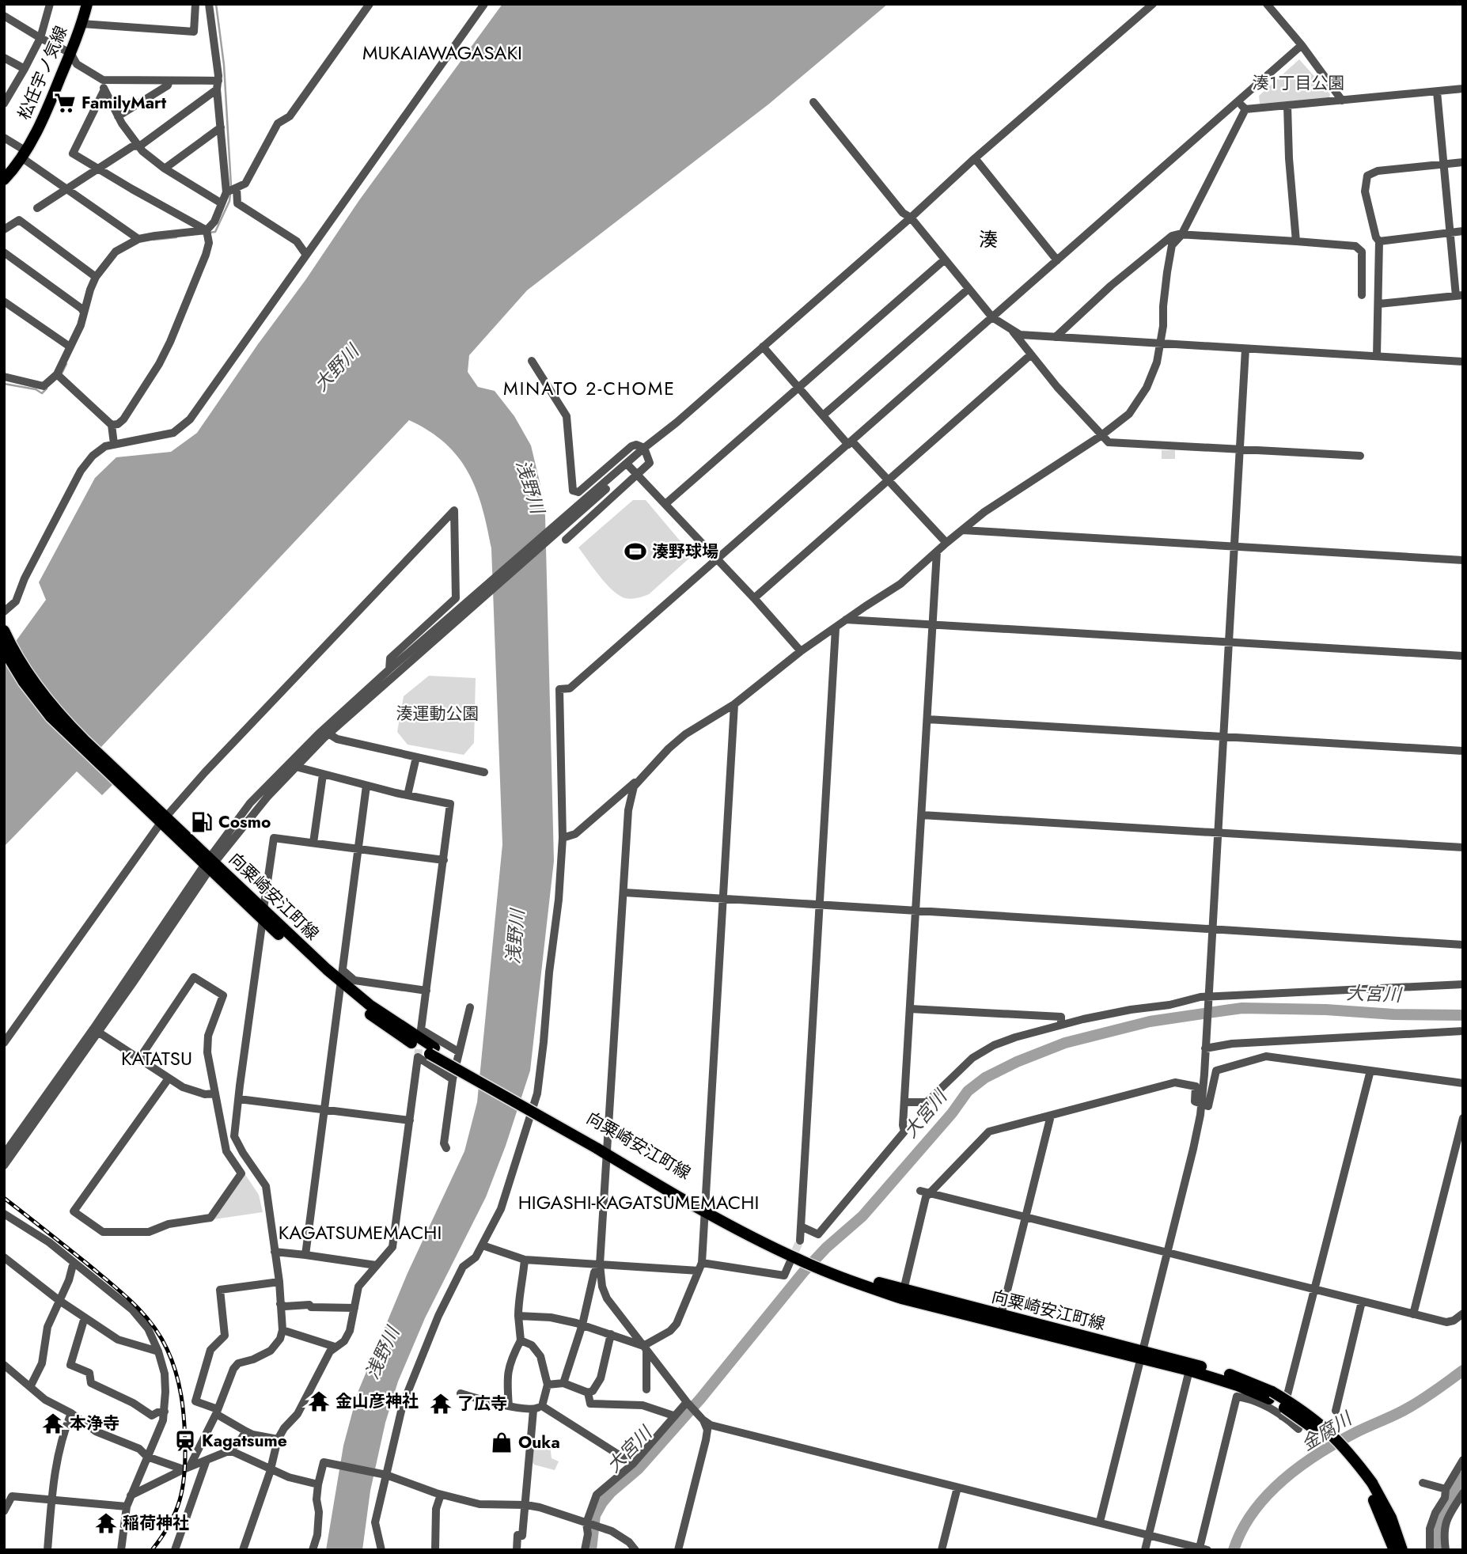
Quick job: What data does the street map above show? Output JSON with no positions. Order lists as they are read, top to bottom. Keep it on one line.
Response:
{"streets":{"main road":["松任宇ノ気線","向粟崎安江町線"]},"districts":["MUKAIAWAGASAKI","湊","MINATO 2-CHOME","KATATSU","HIGASHI-KAGATSUMEMACHI","KAGATSUMEMACHI"],"water":["大野川","浅野川","大宮川","金腐川"],"parks":["湊１丁目公園","湊運動公園"],"places":{"supermarket":["FamilyMart"],"sports":["湊野球場"],"fuel station":["Cosmo"],"temple":["金山彦神社","了広寺","本浄寺","稲荷神社"],"station":["Kagatsume"],"shop":["Ouka"]}}
